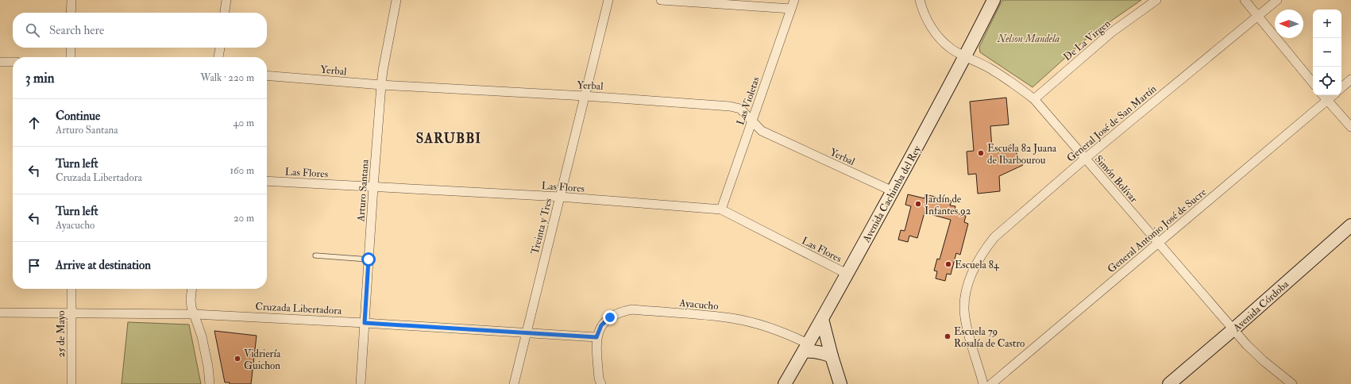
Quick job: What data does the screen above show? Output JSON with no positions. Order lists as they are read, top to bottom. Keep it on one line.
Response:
{"streets":{"street":["De La Virgen","Yerbal","Las Violetas","General José de San Martín","Las Flores","Simón Bolívar","Arturo Santana","Avenida Cachimba del Rey","Treinta y Tres","General Antonio José de Sucre","Ayacucho","Avenida Córdoba","Cruzada Libertadora","25 de Mayo"]},"crossings":[["De La Virgen","Simón Bolívar"],["Yerbal","Las Violetas"],["Yerbal","Arturo Santana"],["Yerbal","Avenida Cachimba del Rey"],["Yerbal","Treinta y Tres"],["Las Violetas","Las Flores"],["General José de San Martín","Simón Bolívar"],["Las Flores","Arturo Santana"],["Las Flores","Avenida Cachimba del Rey"],["Las Flores","Treinta y Tres"],["Simón Bolívar","Avenida Cachimba del Rey"],["Simón Bolívar","General Antonio José de Sucre"],["Simón Bolívar","Avenida Córdoba"],["Arturo Santana","Cruzada Libertadora"],["Avenida Cachimba del Rey","Ayacucho"],["Treinta y Tres","Cruzada Libertadora"],["Ayacucho","Cruzada Libertadora"],["Cruzada Libertadora","25 de Mayo"]],"districts":["SARUBBI"],"parks":["Nelson Mandela"],"places":["Escuela 82 Juana de Ibarbourou","Jardín de Infantes 92","Escuela 84","Escuela 79 Rosalía de Castro","Vidriería Guichon"],"north":"left","page":{"map_buttons":["+","−"],"search":"Search here","heading":["3 min","Walk · 220 m"],"list":[["Continue","Arturo Santana","40 m"],["Turn left","Cruzada Libertadora","160 m"],["Turn left","Ayacucho","20 m"],"Arrive at destination"]}}
